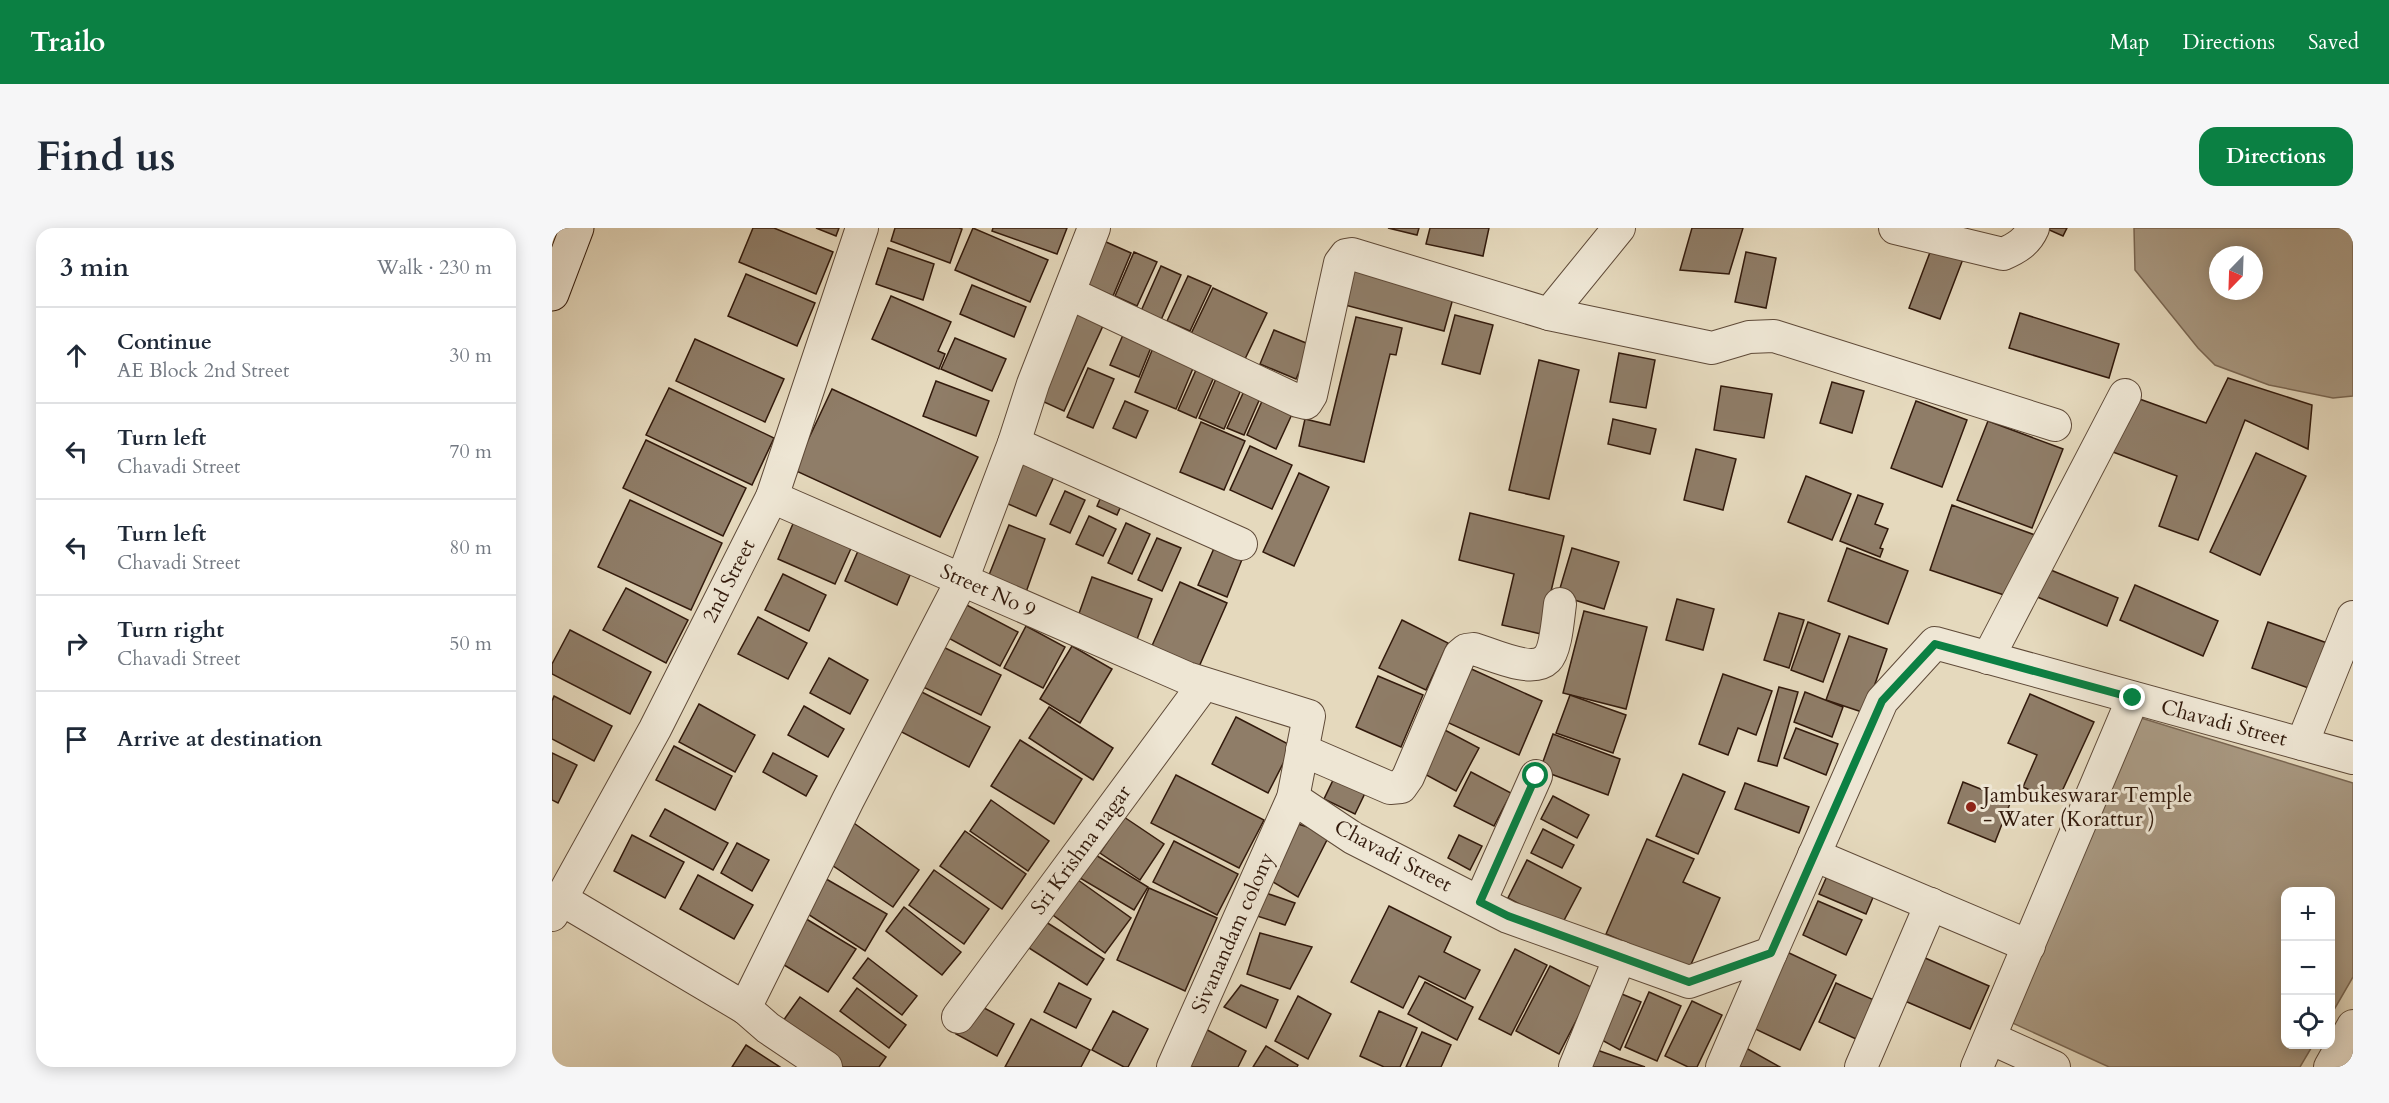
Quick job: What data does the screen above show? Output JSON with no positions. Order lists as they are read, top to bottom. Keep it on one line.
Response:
{"streets":{"street":["2nd Street","Street No 9","Chavadi Street","Sri Krishna nagar","Sivanandam colony"]},"crossings":[["2nd Street","Street No 9"],["Street No 9","Sri Krishna nagar"],["Street No 9","Sivanandam colony"],["Chavadi Street","Sivanandam colony"]],"places":["Jambukeswarar Temple - Water (Korattur )"],"north":"bottom left","page":{"header":"Trailo","nav":["Map","Directions","Saved"],"buttons":"Directions","title":"Find us","heading":["3 min","Walk · 230 m"],"list":[["Continue","AE Block 2nd Street","30 m"],["Turn left","Chavadi Street","70 m"],["Turn left","Chavadi Street","80 m"],["Turn right","Chavadi Street","50 m"],"Arrive at destination"],"map_buttons":["+","−"]}}
